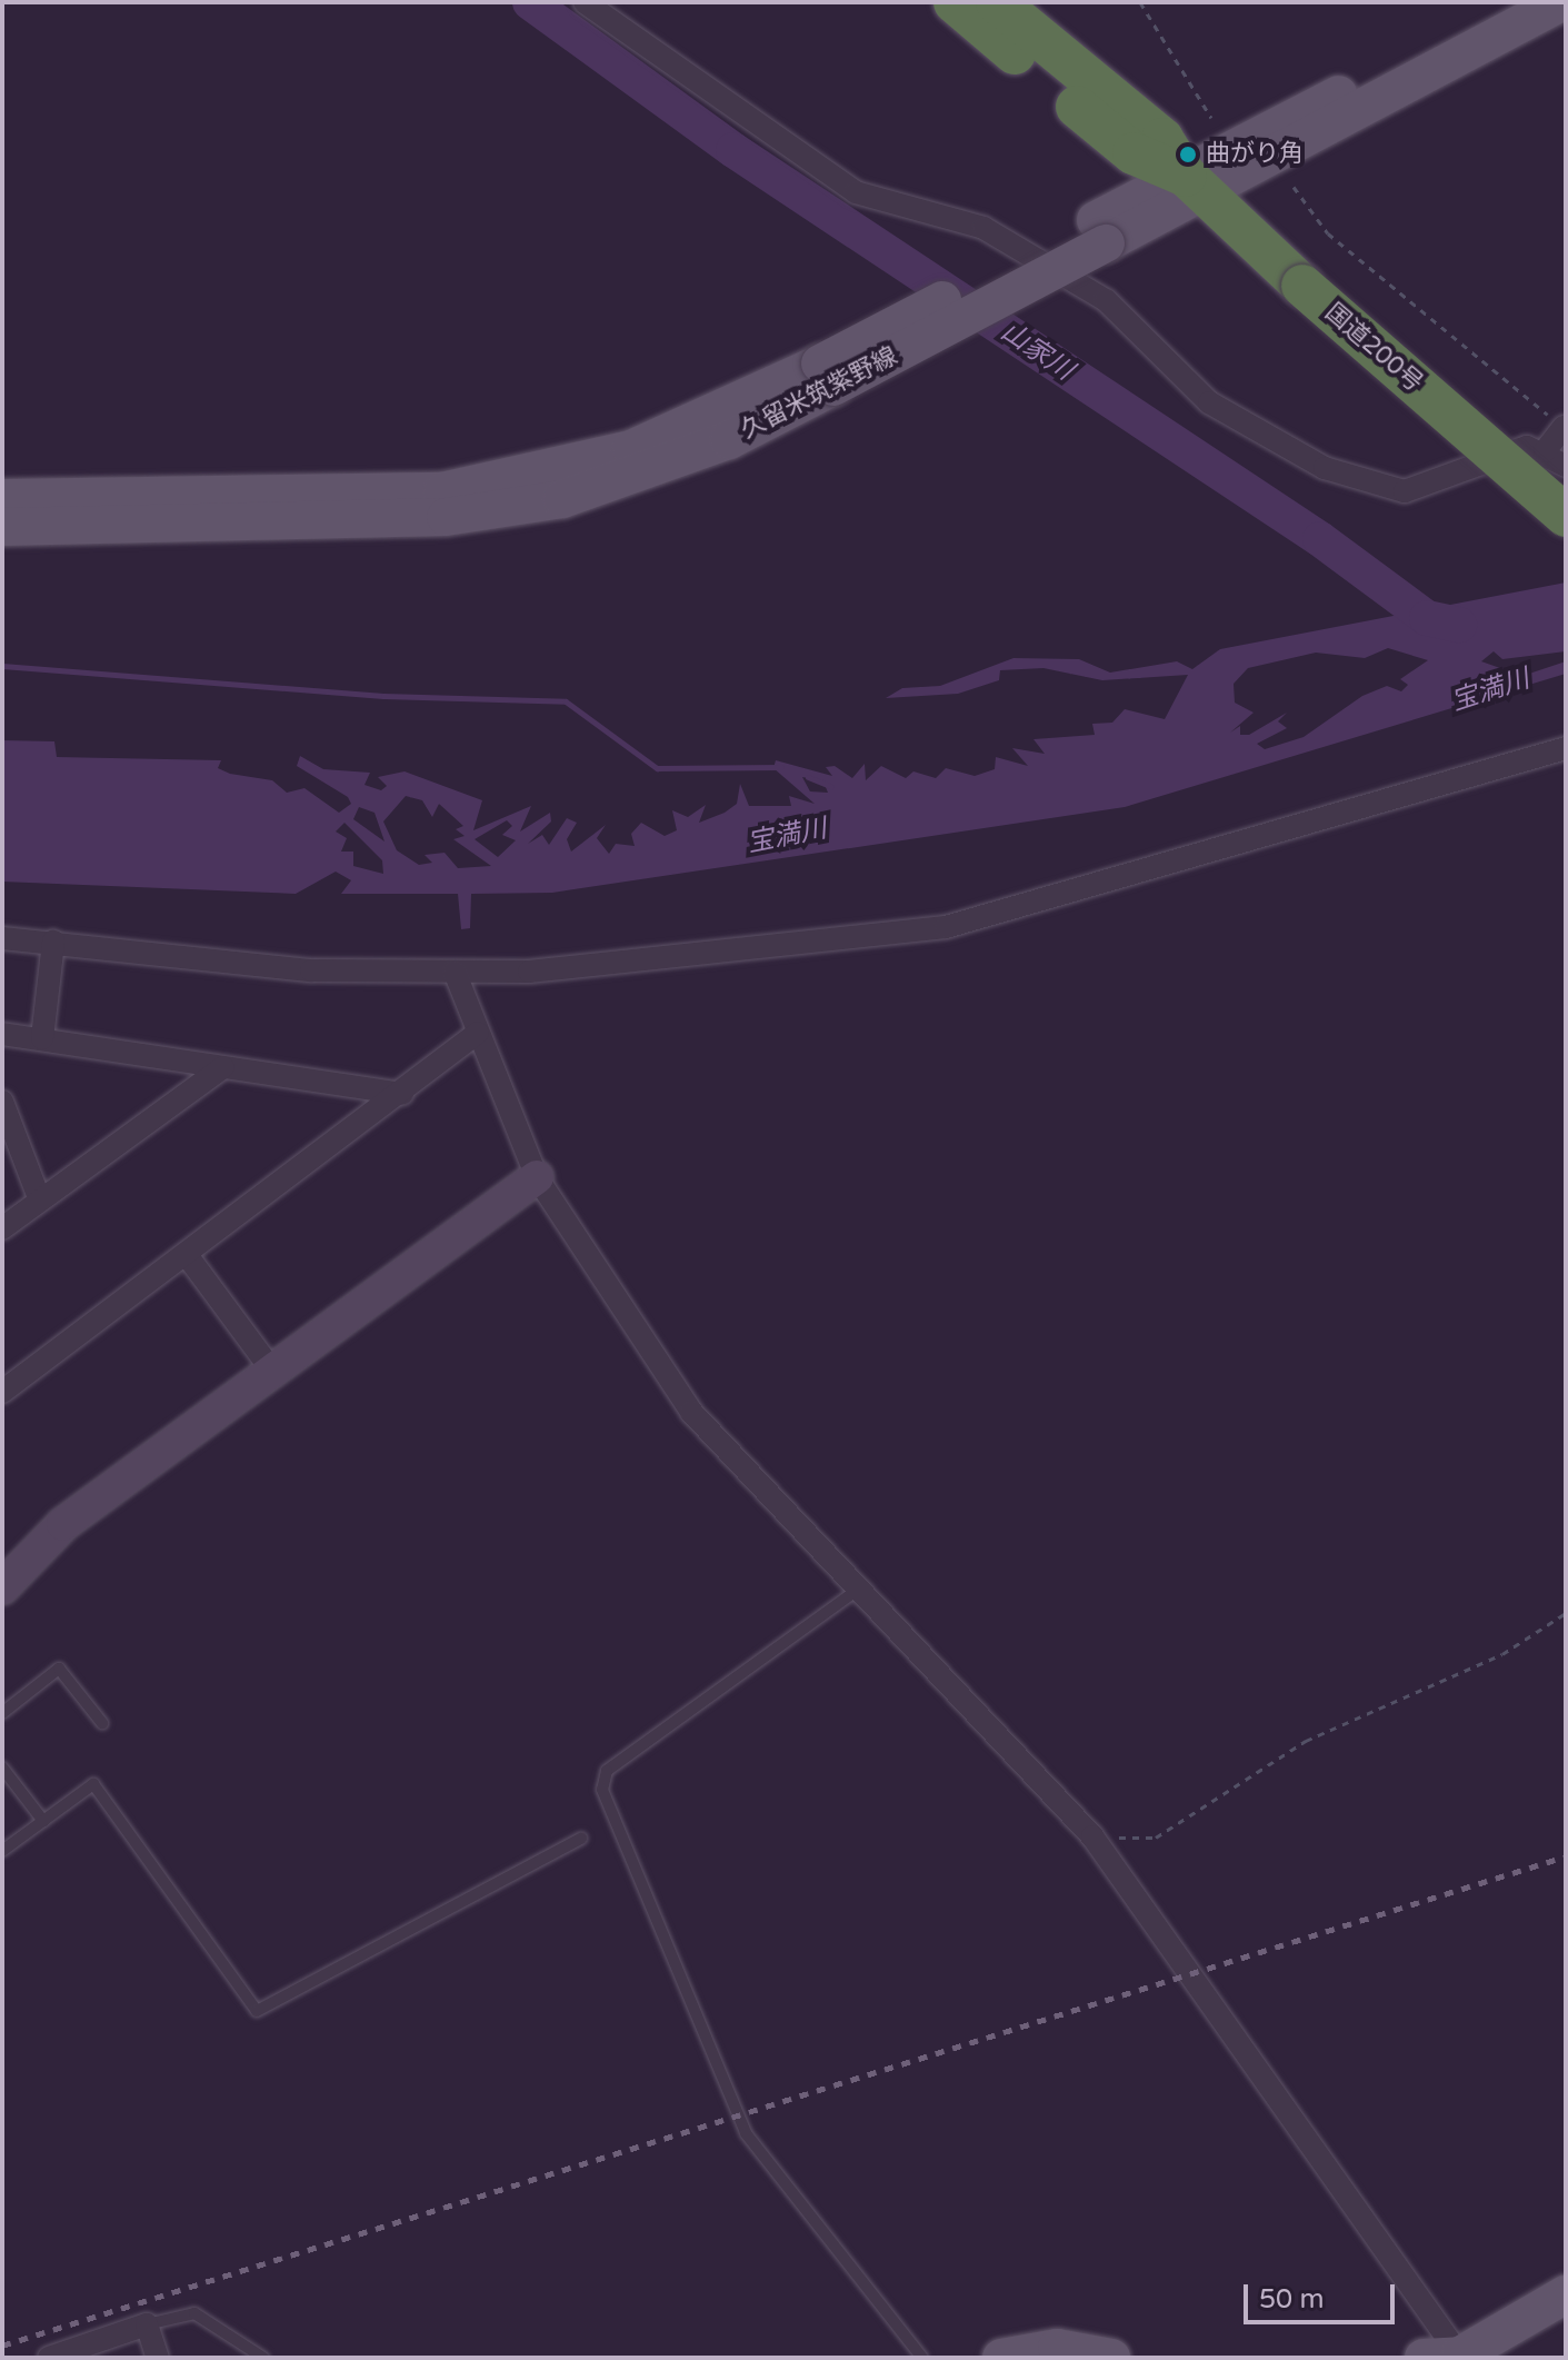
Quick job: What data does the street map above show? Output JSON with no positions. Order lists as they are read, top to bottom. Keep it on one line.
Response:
{"streets":{"highway":["国道200号"],"main road":["久留米筑紫野線"]},"crossings":[["国道200号","久留米筑紫野線"]],"water":["山家川","宝満川"],"places":["曲がり角"],"scale_bar":"50 m"}
